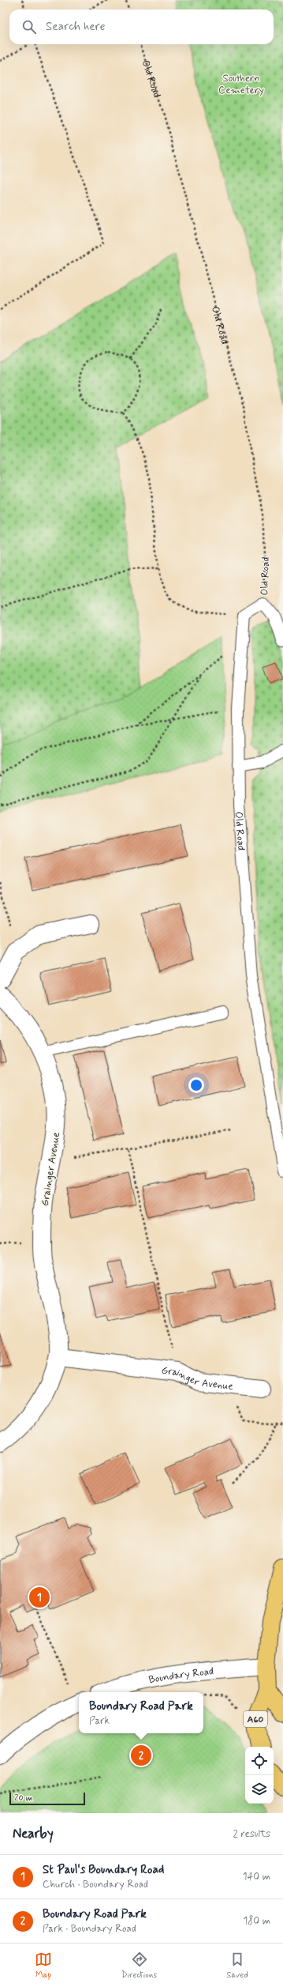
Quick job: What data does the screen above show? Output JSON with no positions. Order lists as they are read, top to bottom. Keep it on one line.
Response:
{"streets":{"main road":["A60"],"street":["Grainger Avenue","Boundary Road"],"lane":["Old Road"]},"crossings":[["Boundary Road","A60"]],"parks":["Southern Cemetery"],"scale_bar":"20 m","page":{"search":"Search here","pins":["1","2"],"popup":["Boundary Road Park","Park"],"scale":"20 m","heading":["Nearby","2 results"],"list":[{"mark":"1","name":"St Paul's Boundary Road","note":"Church · Boundary Road","value":"140 m"},{"mark":"2","name":"Boundary Road Park","note":"Park · Boundary Road","value":"180 m"}],"nav":["Map","Directions","Saved"]}}
